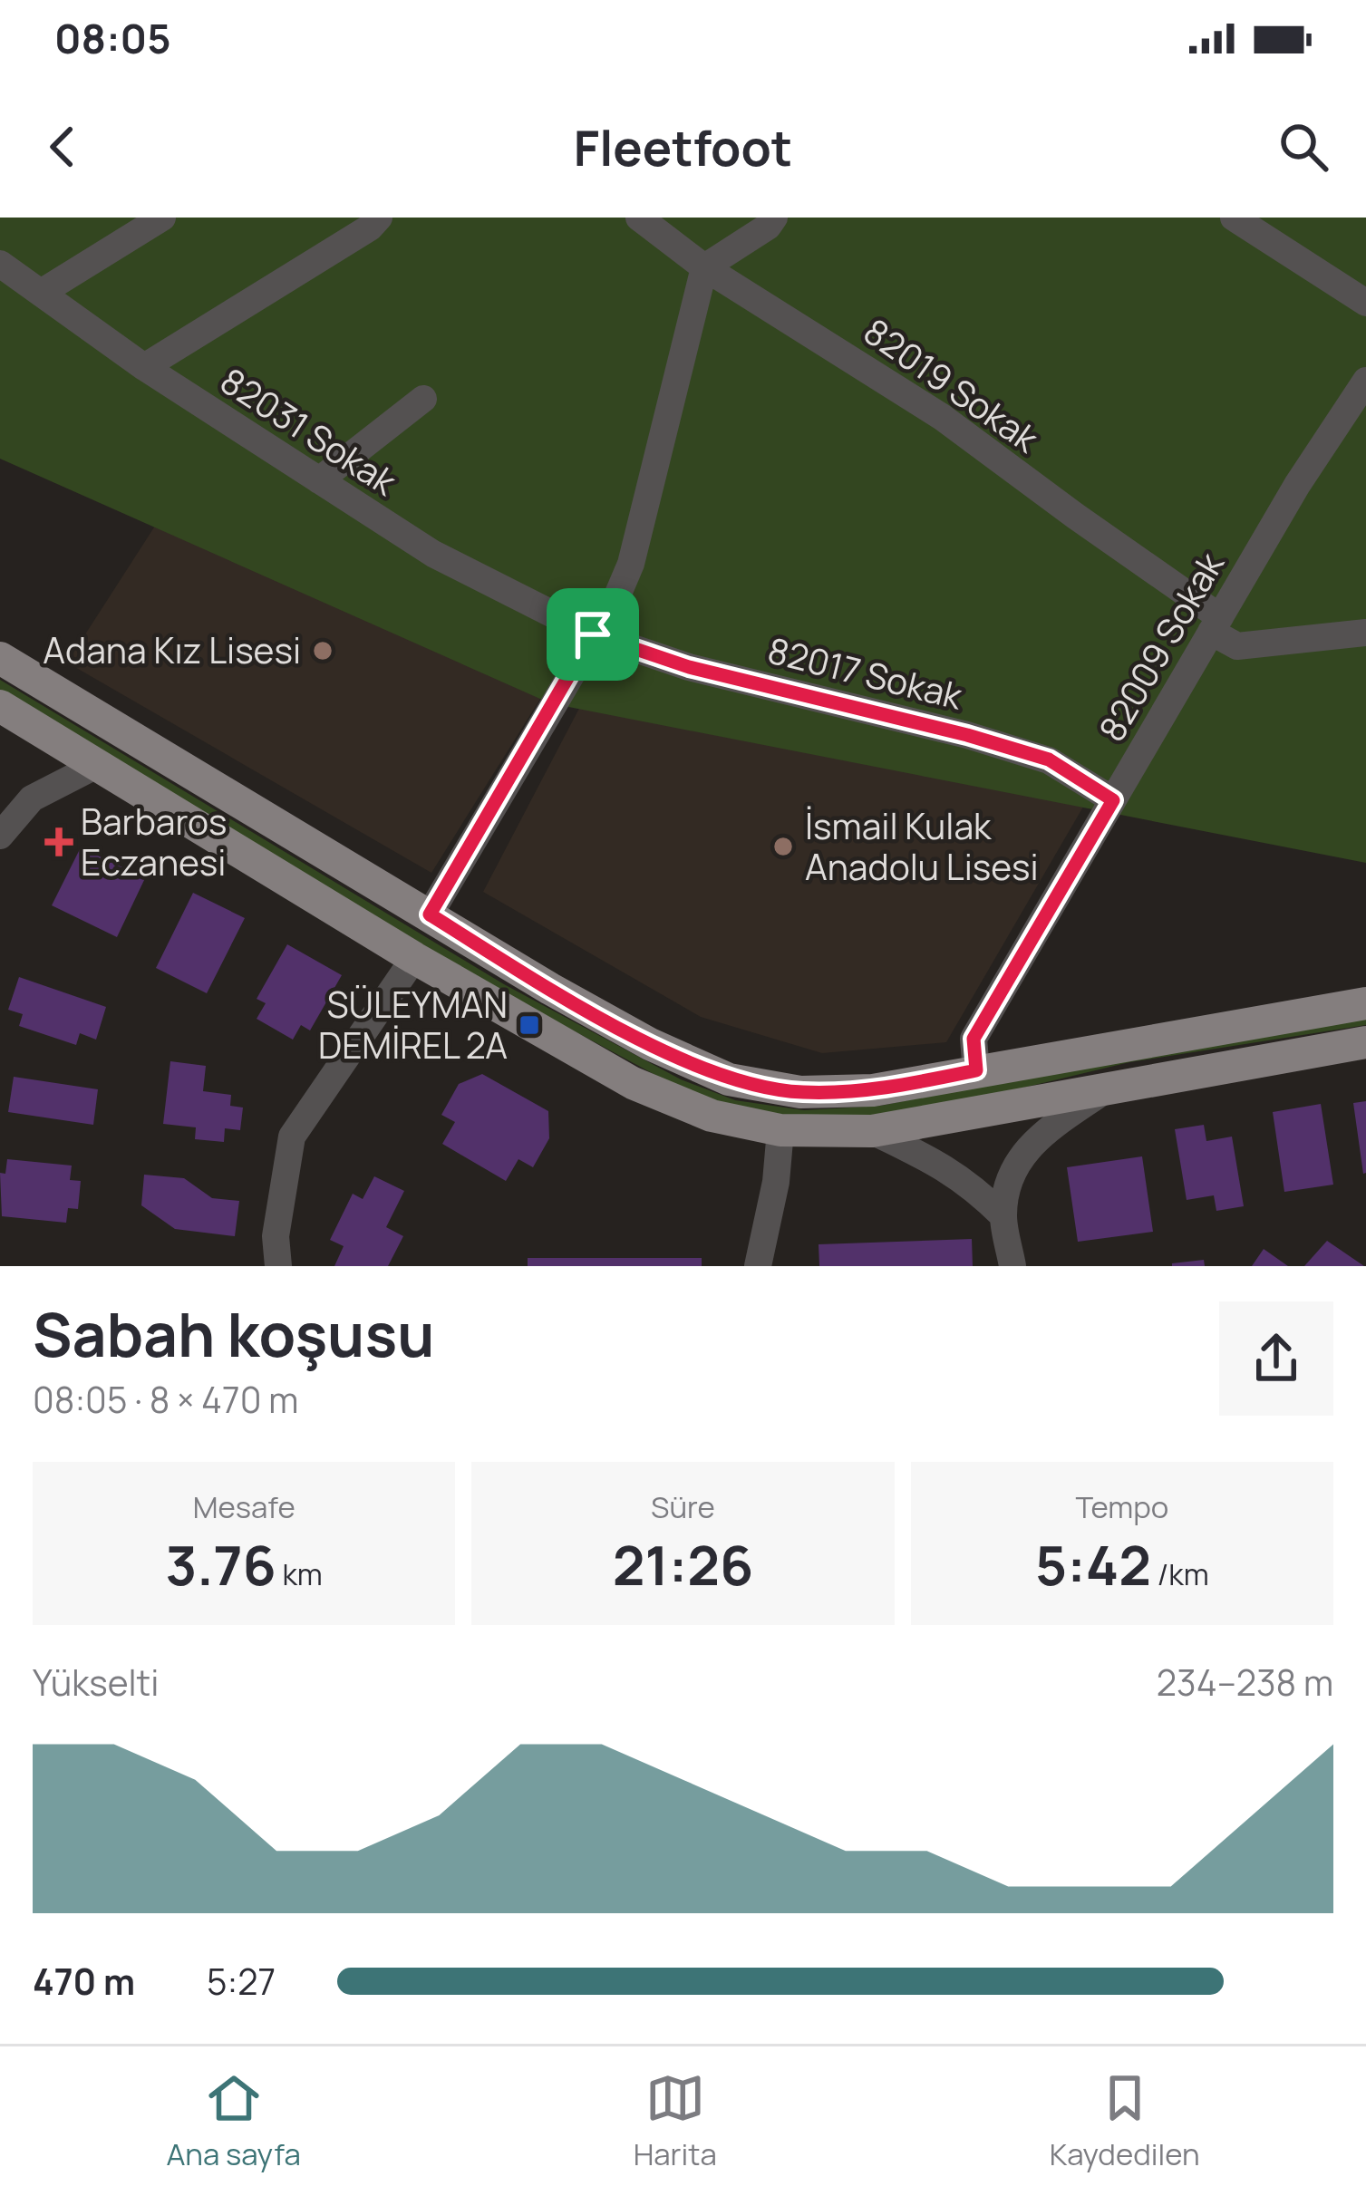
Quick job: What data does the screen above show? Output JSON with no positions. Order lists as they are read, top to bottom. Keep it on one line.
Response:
{"streets":{"street":["82019 Sokak","82031 Sokak","82009 Sokak","82017 Sokak"]},"crossings":[["82019 Sokak","82009 Sokak"],["82031 Sokak","82017 Sokak"],["82009 Sokak","82017 Sokak"]],"places":{"other":["Adana Kız Lisesi","İsmail Kulak Anadolu Lisesi"],"health":["Barbaros Eczanesi"],"transit":["SÜLEYMAN DEMİREL 2A"]},"page":{"status":"08:05","header":"Fleetfoot","heading":["Sabah koşusu","08:05 · 8 × 470 m"],"stats":[["Mesafe","3.76 km"],["Süre","21:26"],["Tempo","5:42 /km"]],"chart":["Yükselti","234–238 m"],"list":[{"name":"470 m","note":"5:27"}],"tabs":["Ana sayfa","Harita","Kaydedilen"]}}
